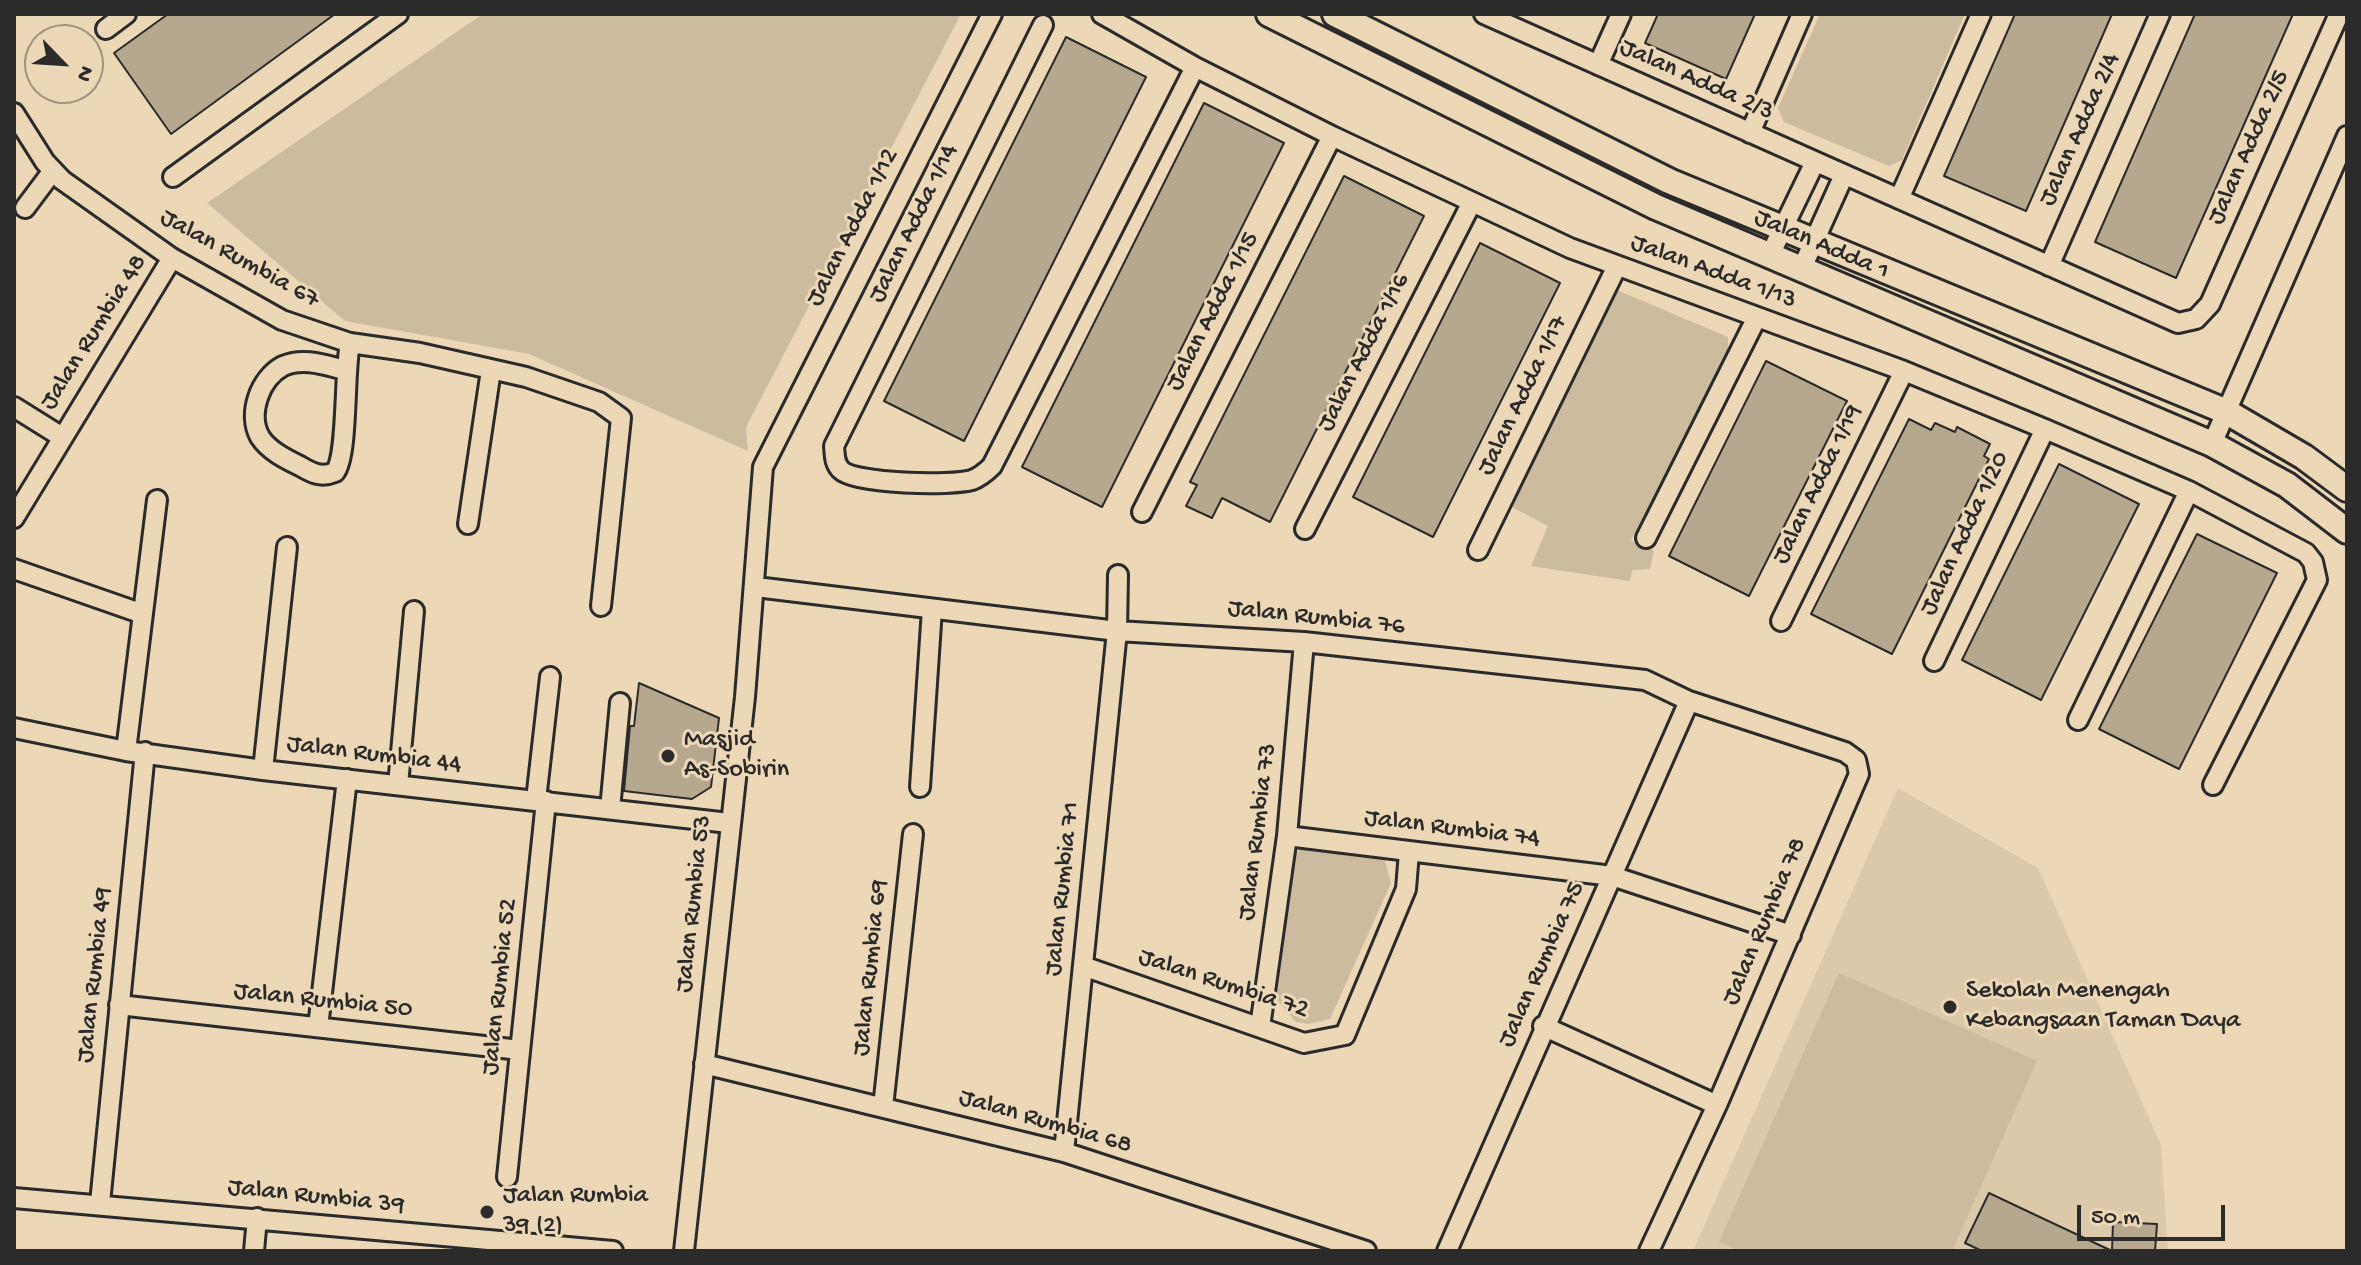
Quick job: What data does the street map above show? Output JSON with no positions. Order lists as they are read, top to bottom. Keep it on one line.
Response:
{"streets":{"street":["Jalan Adda 2/3","Jalan Adda 2/4","Jalan Adda 2/5","Jalan Adda 1/14","Jalan Adda 1/12","Jalan Adda 1","Jalan Rumbia 67","Jalan Adda 1/13","Jalan Adda 1/15","Jalan Rumbia 48","Jalan Adda 1/16","Jalan Adda 1/17","Jalan Adda 1/19","Jalan Adda 1/20","Jalan Rumbia 76","Jalan Rumbia 44","Jalan Rumbia 74","Jalan Rumbia 73","Jalan Rumbia 71","Jalan Rumbia 53","Jalan Rumbia 78","Jalan Rumbia 75","Jalan Rumbia 69","Jalan Rumbia 49","Jalan Rumbia 72","Jalan Rumbia 52","Jalan Rumbia 50","Jalan Rumbia 68","Jalan Rumbia 39"]},"crossings":[["Jalan Adda 2/4","Jalan Adda 2/5"],["Jalan Adda 1/14","Jalan Adda 1/13"],["Jalan Adda 1/12","Jalan Rumbia 53"],["Jalan Rumbia 67","Jalan Rumbia 48"],["Jalan Adda 1/13","Jalan Adda 1/15"],["Jalan Adda 1/13","Jalan Adda 1/16"],["Jalan Adda 1/13","Jalan Adda 1/17"],["Jalan Adda 1/13","Jalan Adda 1/19"],["Jalan Adda 1/13","Jalan Adda 1/20"],["Jalan Rumbia 76","Jalan Rumbia 73"],["Jalan Rumbia 76","Jalan Rumbia 71"],["Jalan Rumbia 76","Jalan Rumbia 53"],["Jalan Rumbia 76","Jalan Rumbia 78"],["Jalan Rumbia 76","Jalan Rumbia 75"],["Jalan Rumbia 44","Jalan Rumbia 53"],["Jalan Rumbia 44","Jalan Rumbia 49"],["Jalan Rumbia 44","Jalan Rumbia 52"],["Jalan Rumbia 74","Jalan Rumbia 73"],["Jalan Rumbia 74","Jalan Rumbia 78"],["Jalan Rumbia 74","Jalan Rumbia 75"],["Jalan Rumbia 74","Jalan Rumbia 72"],["Jalan Rumbia 73","Jalan Rumbia 72"],["Jalan Rumbia 71","Jalan Rumbia 72"],["Jalan Rumbia 71","Jalan Rumbia 68"],["Jalan Rumbia 53","Jalan Rumbia 68"],["Jalan Rumbia 69","Jalan Rumbia 68"],["Jalan Rumbia 49","Jalan Rumbia 50"],["Jalan Rumbia 49","Jalan Rumbia 39"],["Jalan Rumbia 52","Jalan Rumbia 50"]],"places":["Masjid As-Sobirin","Sekolah Menengah Kebangsaan Taman Daya","Jalan Rumbia 39 (2)"],"scale_bar":"50 m","north":"bottom right"}
